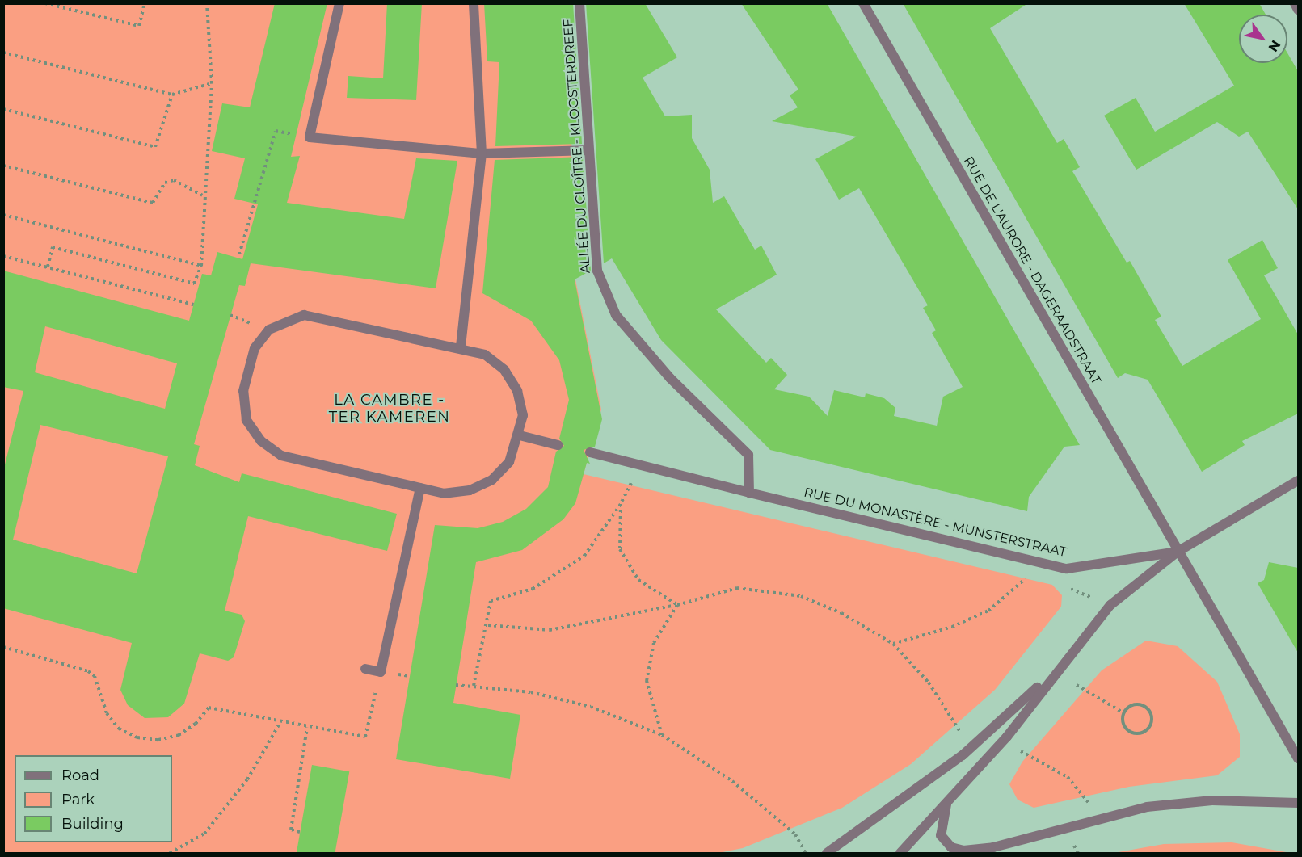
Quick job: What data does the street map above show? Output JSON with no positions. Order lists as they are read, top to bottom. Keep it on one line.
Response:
{"streets":{"street":["ALLÉE DU CLOÎTRE - KLOOSTERDREEF","RUE DE L'AURORE - DAGERAADSTRAAT","RUE DU MONASTÈRE - MUNSTERSTRAAT"]},"crossings":[["ALLÉE DU CLOÎTRE - KLOOSTERDREEF","RUE DU MONASTÈRE - MUNSTERSTRAAT"],["RUE DE L'AURORE - DAGERAADSTRAAT","RUE DU MONASTÈRE - MUNSTERSTRAAT"]],"districts":["LA CAMBRE - TER KAMEREN"],"legend":["Road","Park","Building"],"north":"bottom right"}
